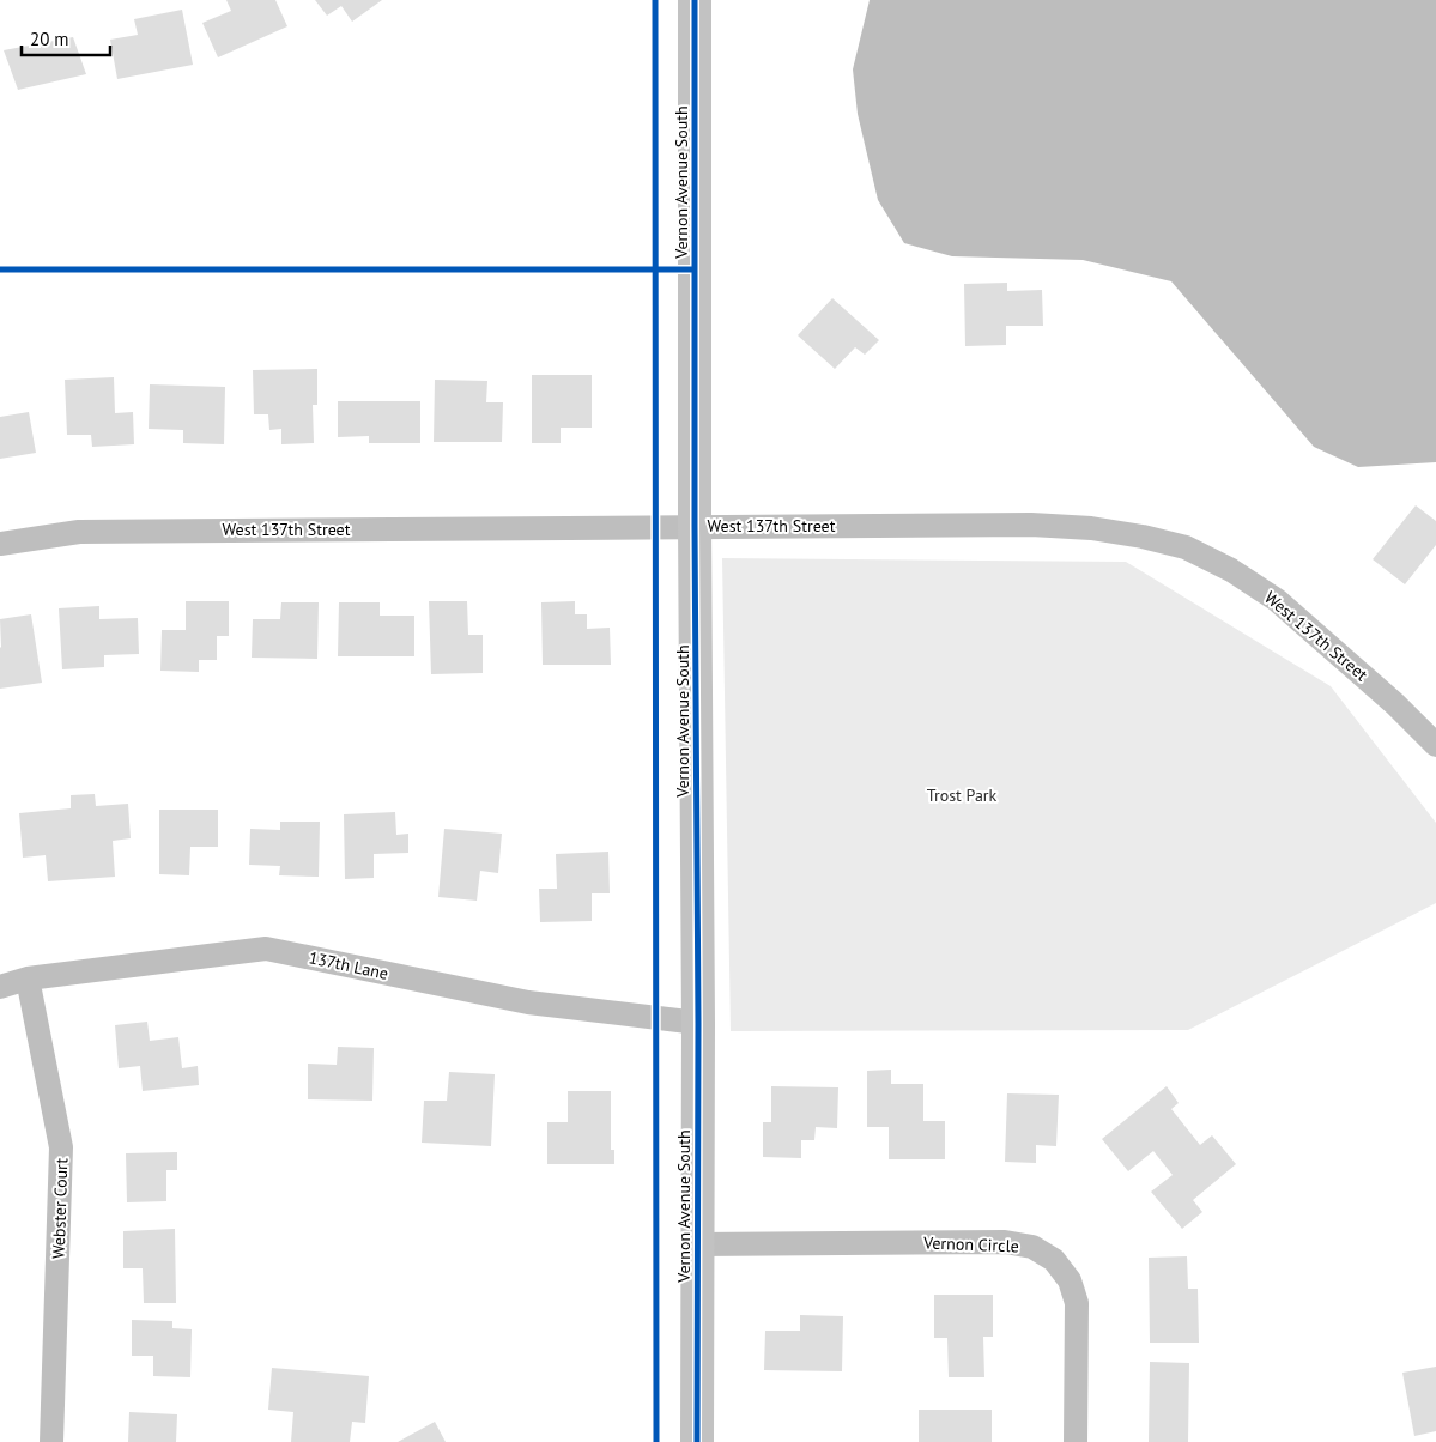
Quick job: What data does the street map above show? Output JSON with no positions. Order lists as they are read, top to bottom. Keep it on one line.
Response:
{"streets":{"street":["Vernon Avenue South","West 137th Street","137th Lane","Webster Court","Vernon Circle"]},"crossings":[["Vernon Avenue South","West 137th Street"],["Vernon Avenue South","137th Lane"],["Vernon Avenue South","Vernon Circle"],["137th Lane","Webster Court"]],"parks":["Trost Park"],"scale_bar":"20 m"}
